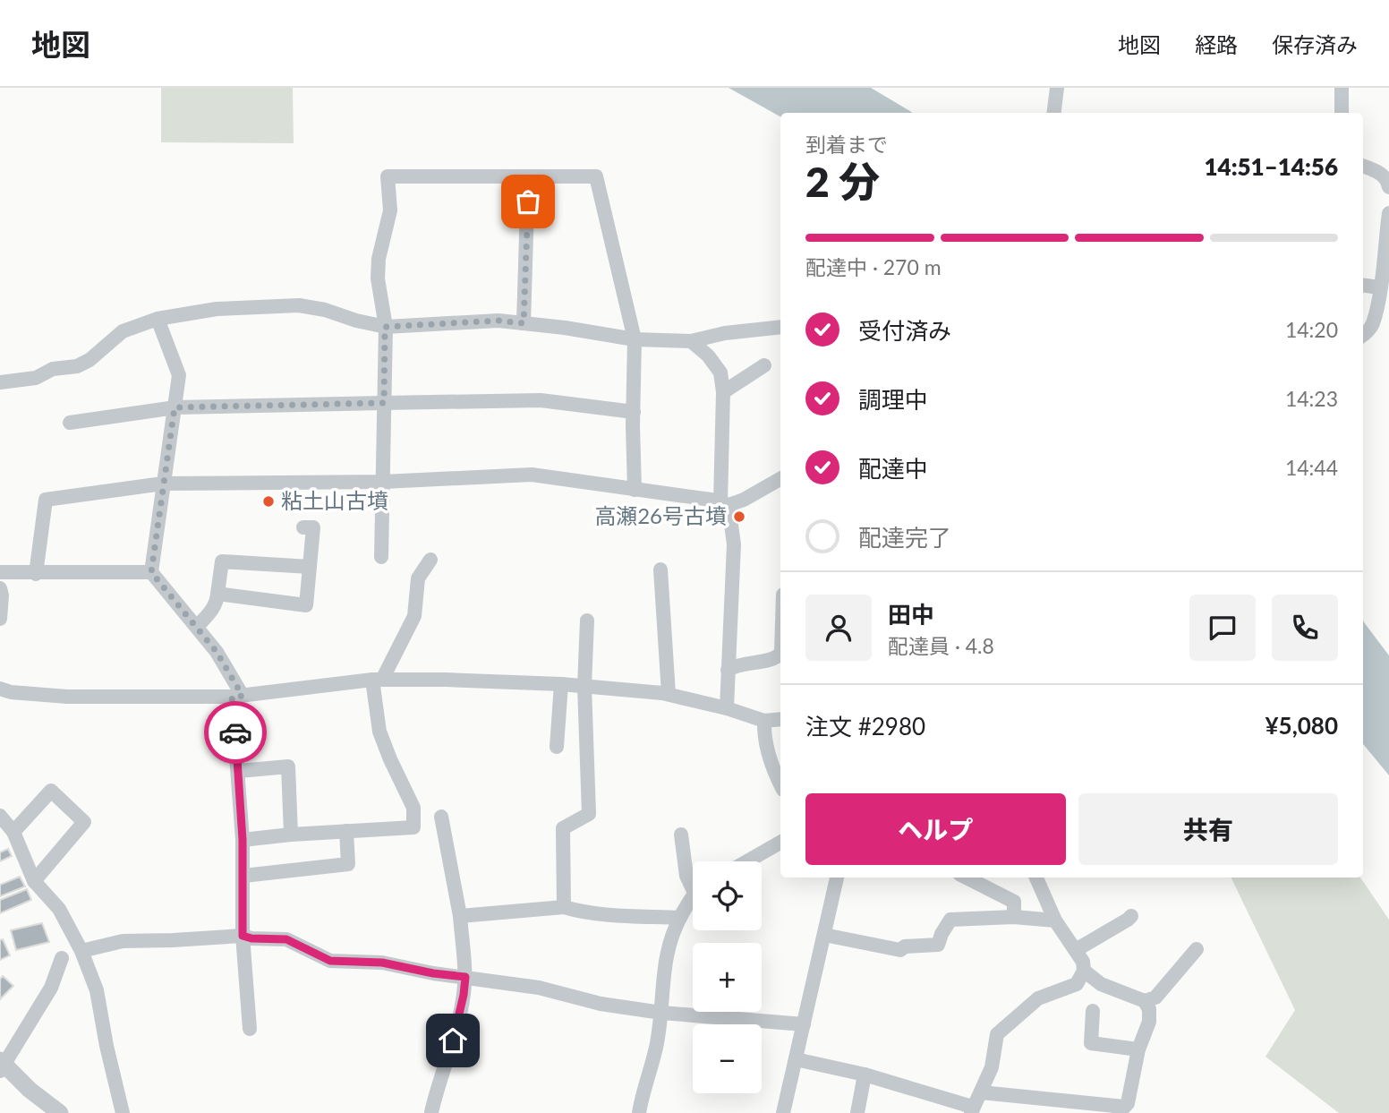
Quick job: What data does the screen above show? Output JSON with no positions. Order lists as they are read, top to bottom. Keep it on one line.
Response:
{"places":["粘土山古墳","高瀬26号古墳"],"page":{"header":"地図","nav":["地図","経路","保存済み"],"heading":["2 分","到着まで","14:51–14:56"],"panel":["田中","配達員 · 4.8","注文 #2980","¥5,080"],"bar":"配達中 · 270 m","list":[["受付済み","14:20"],["調理中","14:23"],["配達中","14:44"],"配達完了"],"buttons":["ヘルプ","共有"],"map_buttons":["+","−"]}}
